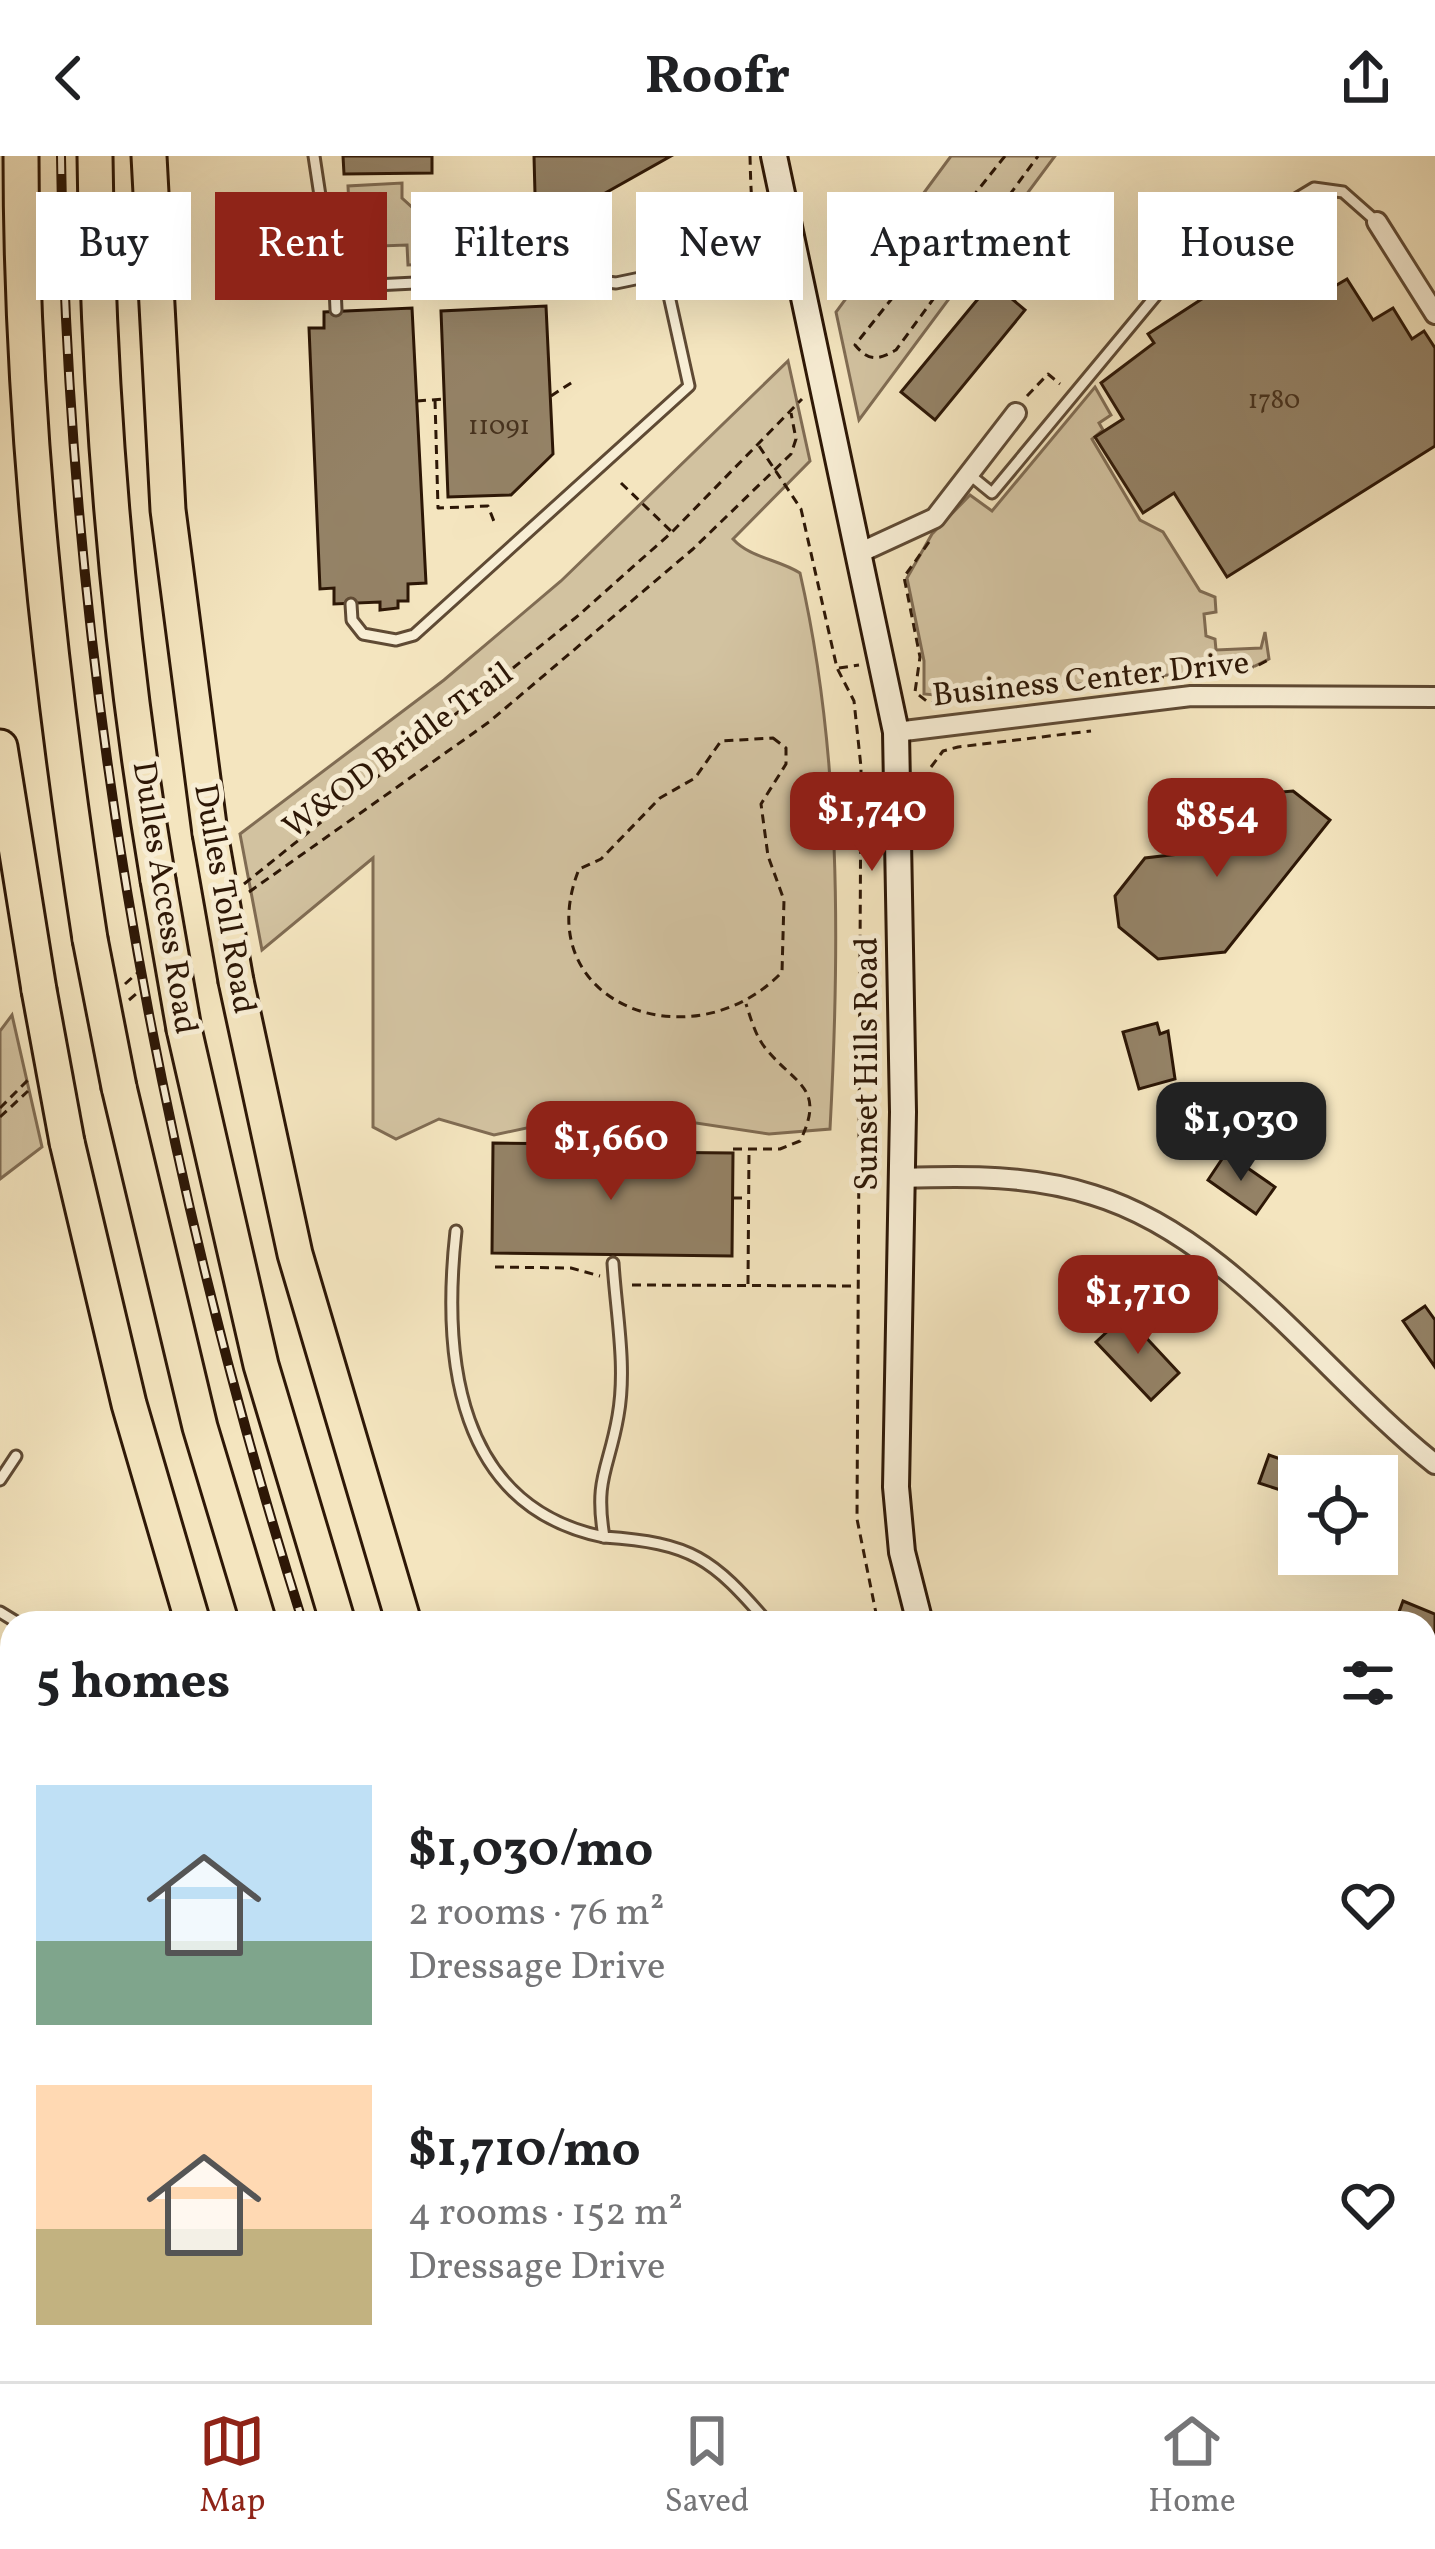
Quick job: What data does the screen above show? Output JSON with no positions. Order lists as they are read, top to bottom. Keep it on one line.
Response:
{"streets":{"highway":["Dulles Access Road","Dulles Toll Road"],"main road":["Sunset Hills Road"],"street":["Business Center Drive"],"path":["W&OD Bridle Trail"]},"crossings":[["Business Center Drive","Sunset Hills Road"]],"house_numbers":["1780","11091"],"page":{"header":"Roofr","chip":["Buy","Rent","Filters","New","Apartment","House"],"price":["$1,740","$854","$1,030","$1,660","$1,710"],"heading":"5 homes","list":[{"name":"$1,030/mo","note":"2 rooms · 76 m² · Dressage Drive"},{"name":"$1,710/mo","note":"4 rooms · 152 m² · Dressage Drive"}],"tabs":["Map","Saved","Home"]}}
